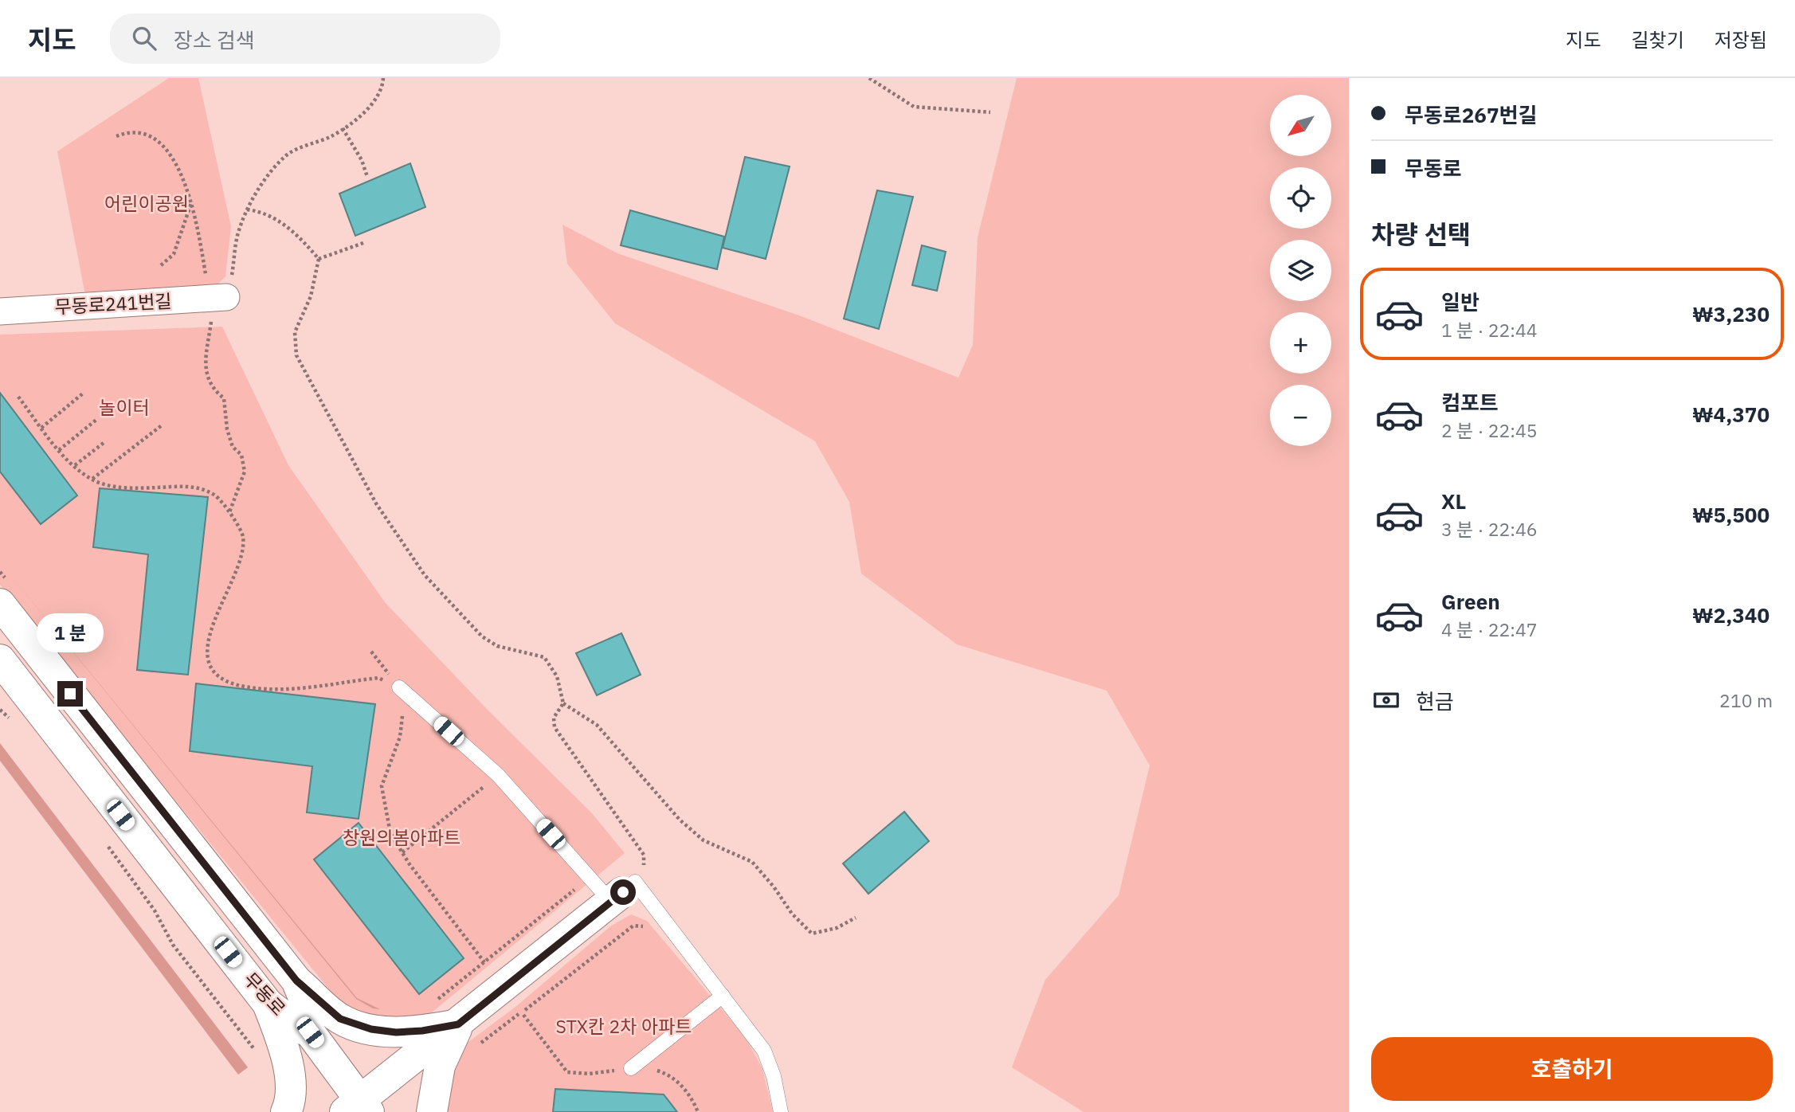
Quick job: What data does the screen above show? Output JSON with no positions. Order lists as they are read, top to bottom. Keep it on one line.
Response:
{"streets":{"main road":["무동로"],"street":["무동로241번길"]},"parks":["어린이공원","놀이터","창원의봄아파트","STX칸 2차 아파트"],"north":"bottom left","page":{"header":"지도","search":"장소 검색","nav":["지도","길찾기","저장됨"],"banner":["무동로267번길","무동로"],"map_buttons":["+","−"],"heading":"차량 선택","list":[{"name":"일반","note":"1 분 · 22:44","value":"₩3,230"},{"name":"컴포트","note":"2 분 · 22:45","value":"₩4,370"},{"name":"XL","note":"3 분 · 22:46","value":"₩5,500"},{"name":"Green","note":"4 분 · 22:47","value":"₩2,340"}],"bubble":"1 분","pay":["현금","210 m"],"buttons":"호출하기"}}
